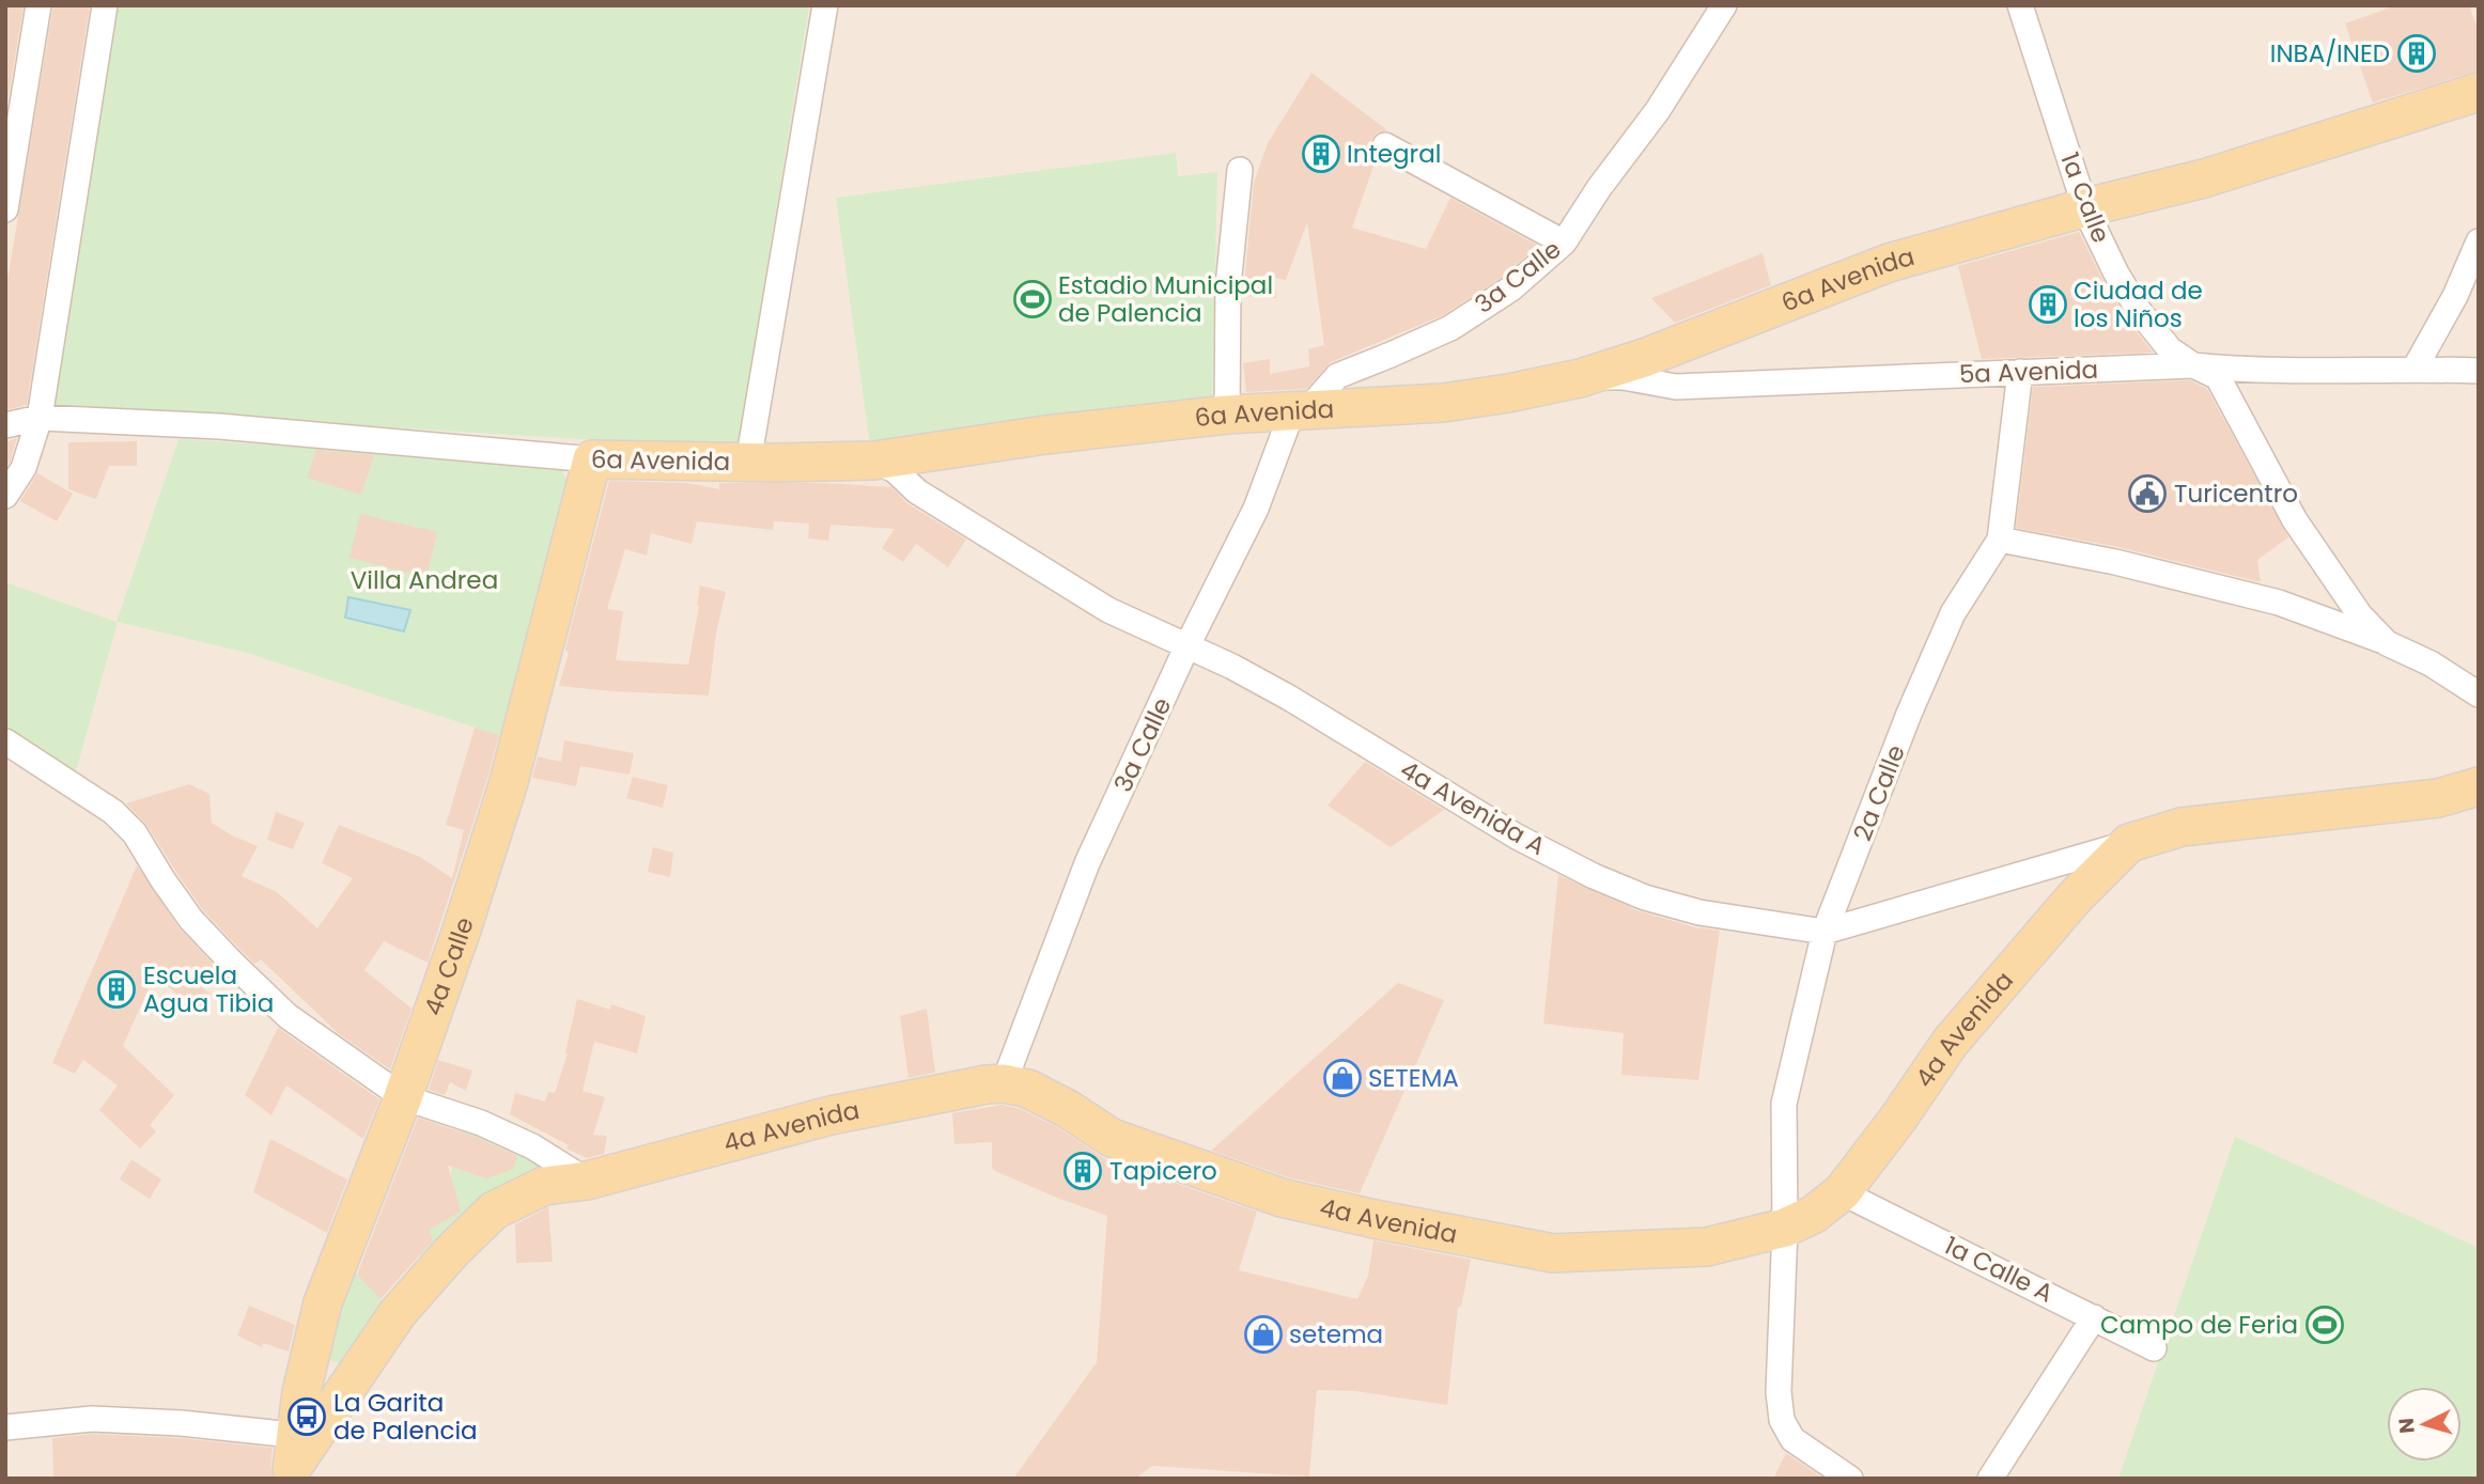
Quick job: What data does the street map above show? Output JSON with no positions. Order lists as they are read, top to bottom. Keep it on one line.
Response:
{"streets":{"main road":["6a Avenida","4a Calle","4a Avenida"],"street":["1a Calle","3a Calle","5a Avenida","2a Calle","4a Avenida A","1a Calle A"]},"crossings":[["1a Calle","6a Avenida"],["1a Calle","5a Avenida"],["3a Calle","6a Avenida"],["3a Calle","4a Avenida A"],["3a Calle","4a Avenida"],["6a Avenida","5a Avenida"],["6a Avenida","4a Avenida A"],["6a Avenida","4a Calle"],["5a Avenida","2a Calle"],["2a Calle","4a Avenida A"],["2a Calle","4a Avenida"],["4a Avenida A","4a Avenida"],["4a Calle","4a Avenida"],["4a Avenida","1a Calle A"]],"parks":["Villa Andrea"],"places":{"building":["INBA/INED","Integral","Ciudad de los Niños","Escuela Agua Tibia","Tapicero"],"sports":["Estadio Municipal de Palencia","Campo de Feria"],"public building":["Turicentro"],"shop":["SETEMA","setema"],"bus stop":["La Garita de Palencia"]},"north":"left"}
